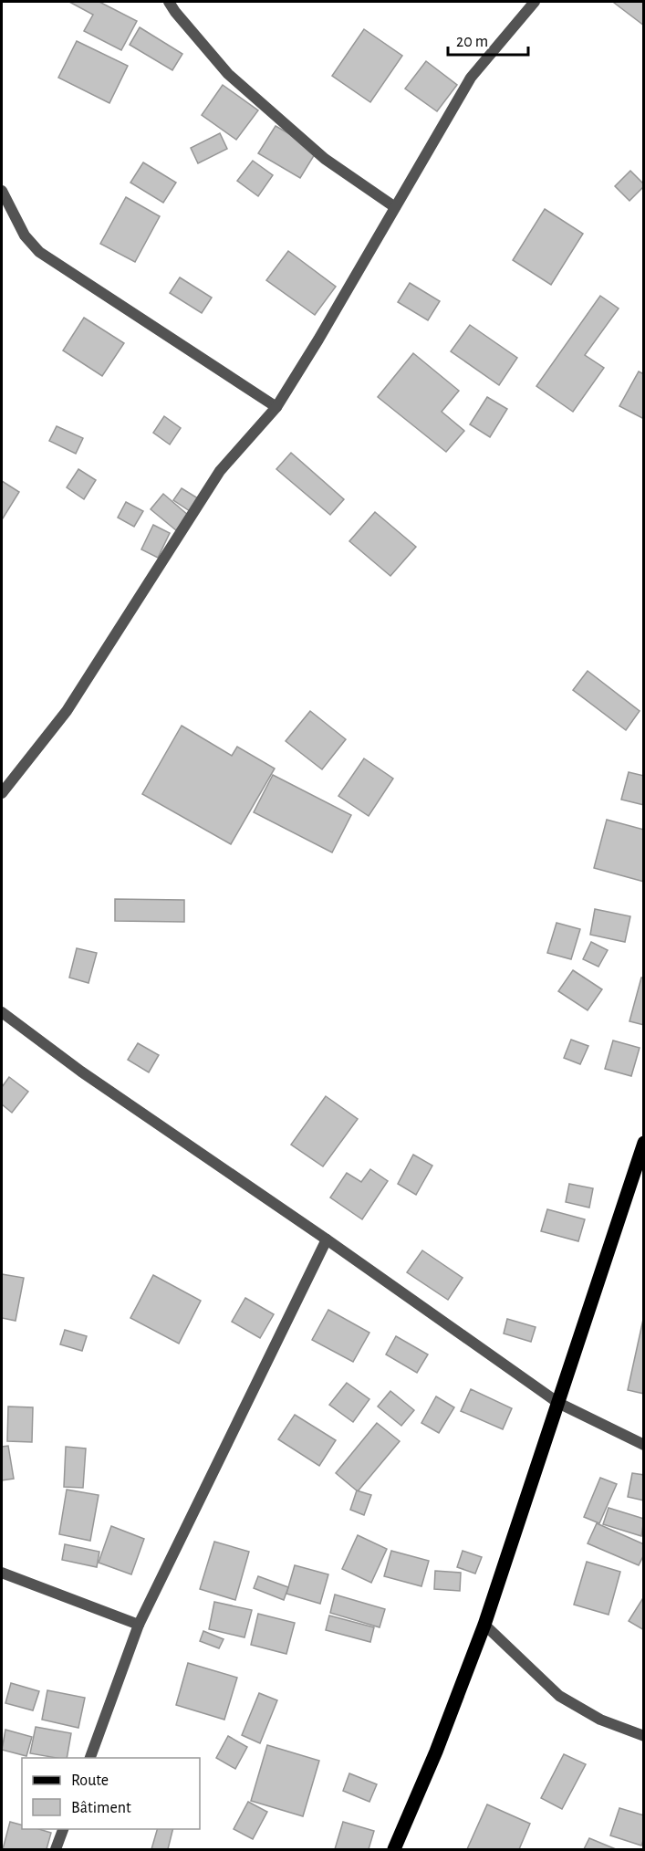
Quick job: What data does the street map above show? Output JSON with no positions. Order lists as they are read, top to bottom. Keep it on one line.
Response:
{"legend":["Route","Bâtiment"],"scale_bar":"20 m"}
